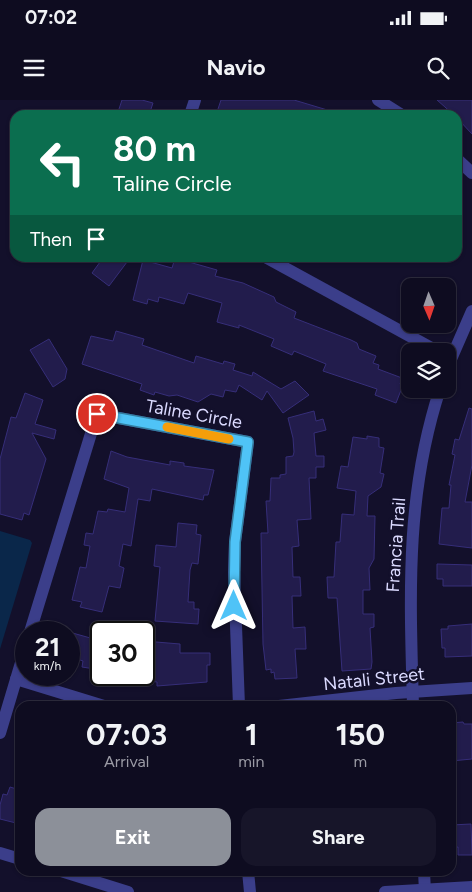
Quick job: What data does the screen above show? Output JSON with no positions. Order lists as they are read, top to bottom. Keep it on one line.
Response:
{"streets":{"street":["Taline Circle","Francia Trail","Natali Street"]},"crossings":[["Francia Trail","Natali Street"]],"north":"bottom","page":{"status":"07:02","header":"Navio","turn":["80 m","Taline Circle"],"then":"Then","speed":"21 km/h","limit":"30","eta":["07:03","Arrival","1","min","150","m"],"buttons":["Exit","Share"]}}
